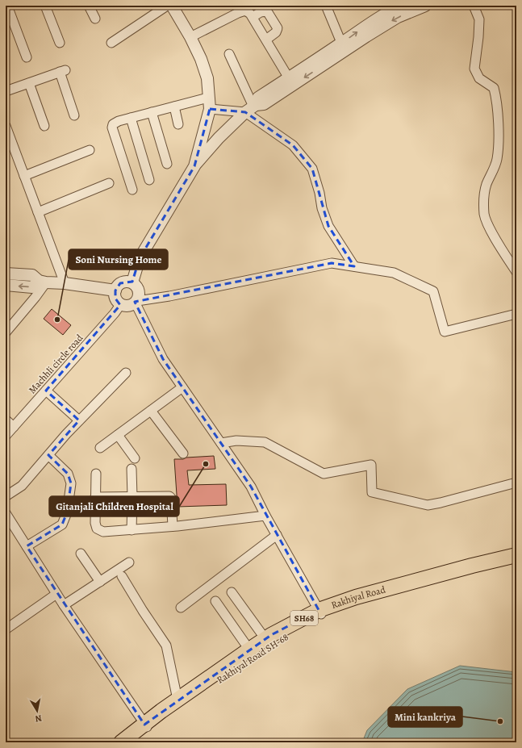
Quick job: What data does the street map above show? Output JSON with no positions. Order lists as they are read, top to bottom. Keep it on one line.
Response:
{"streets":{"main road":["Rakhiyal Road","SH68","Rakhiyal Road SH-68"],"street":["Machhli circle road"]},"crossings":[["Rakhiyal Road","Rakhiyal Road SH-68"]],"places":["Soni Nursing Home","Gitanjali Children Hospital","Mini kankriya"],"north":"bottom"}
